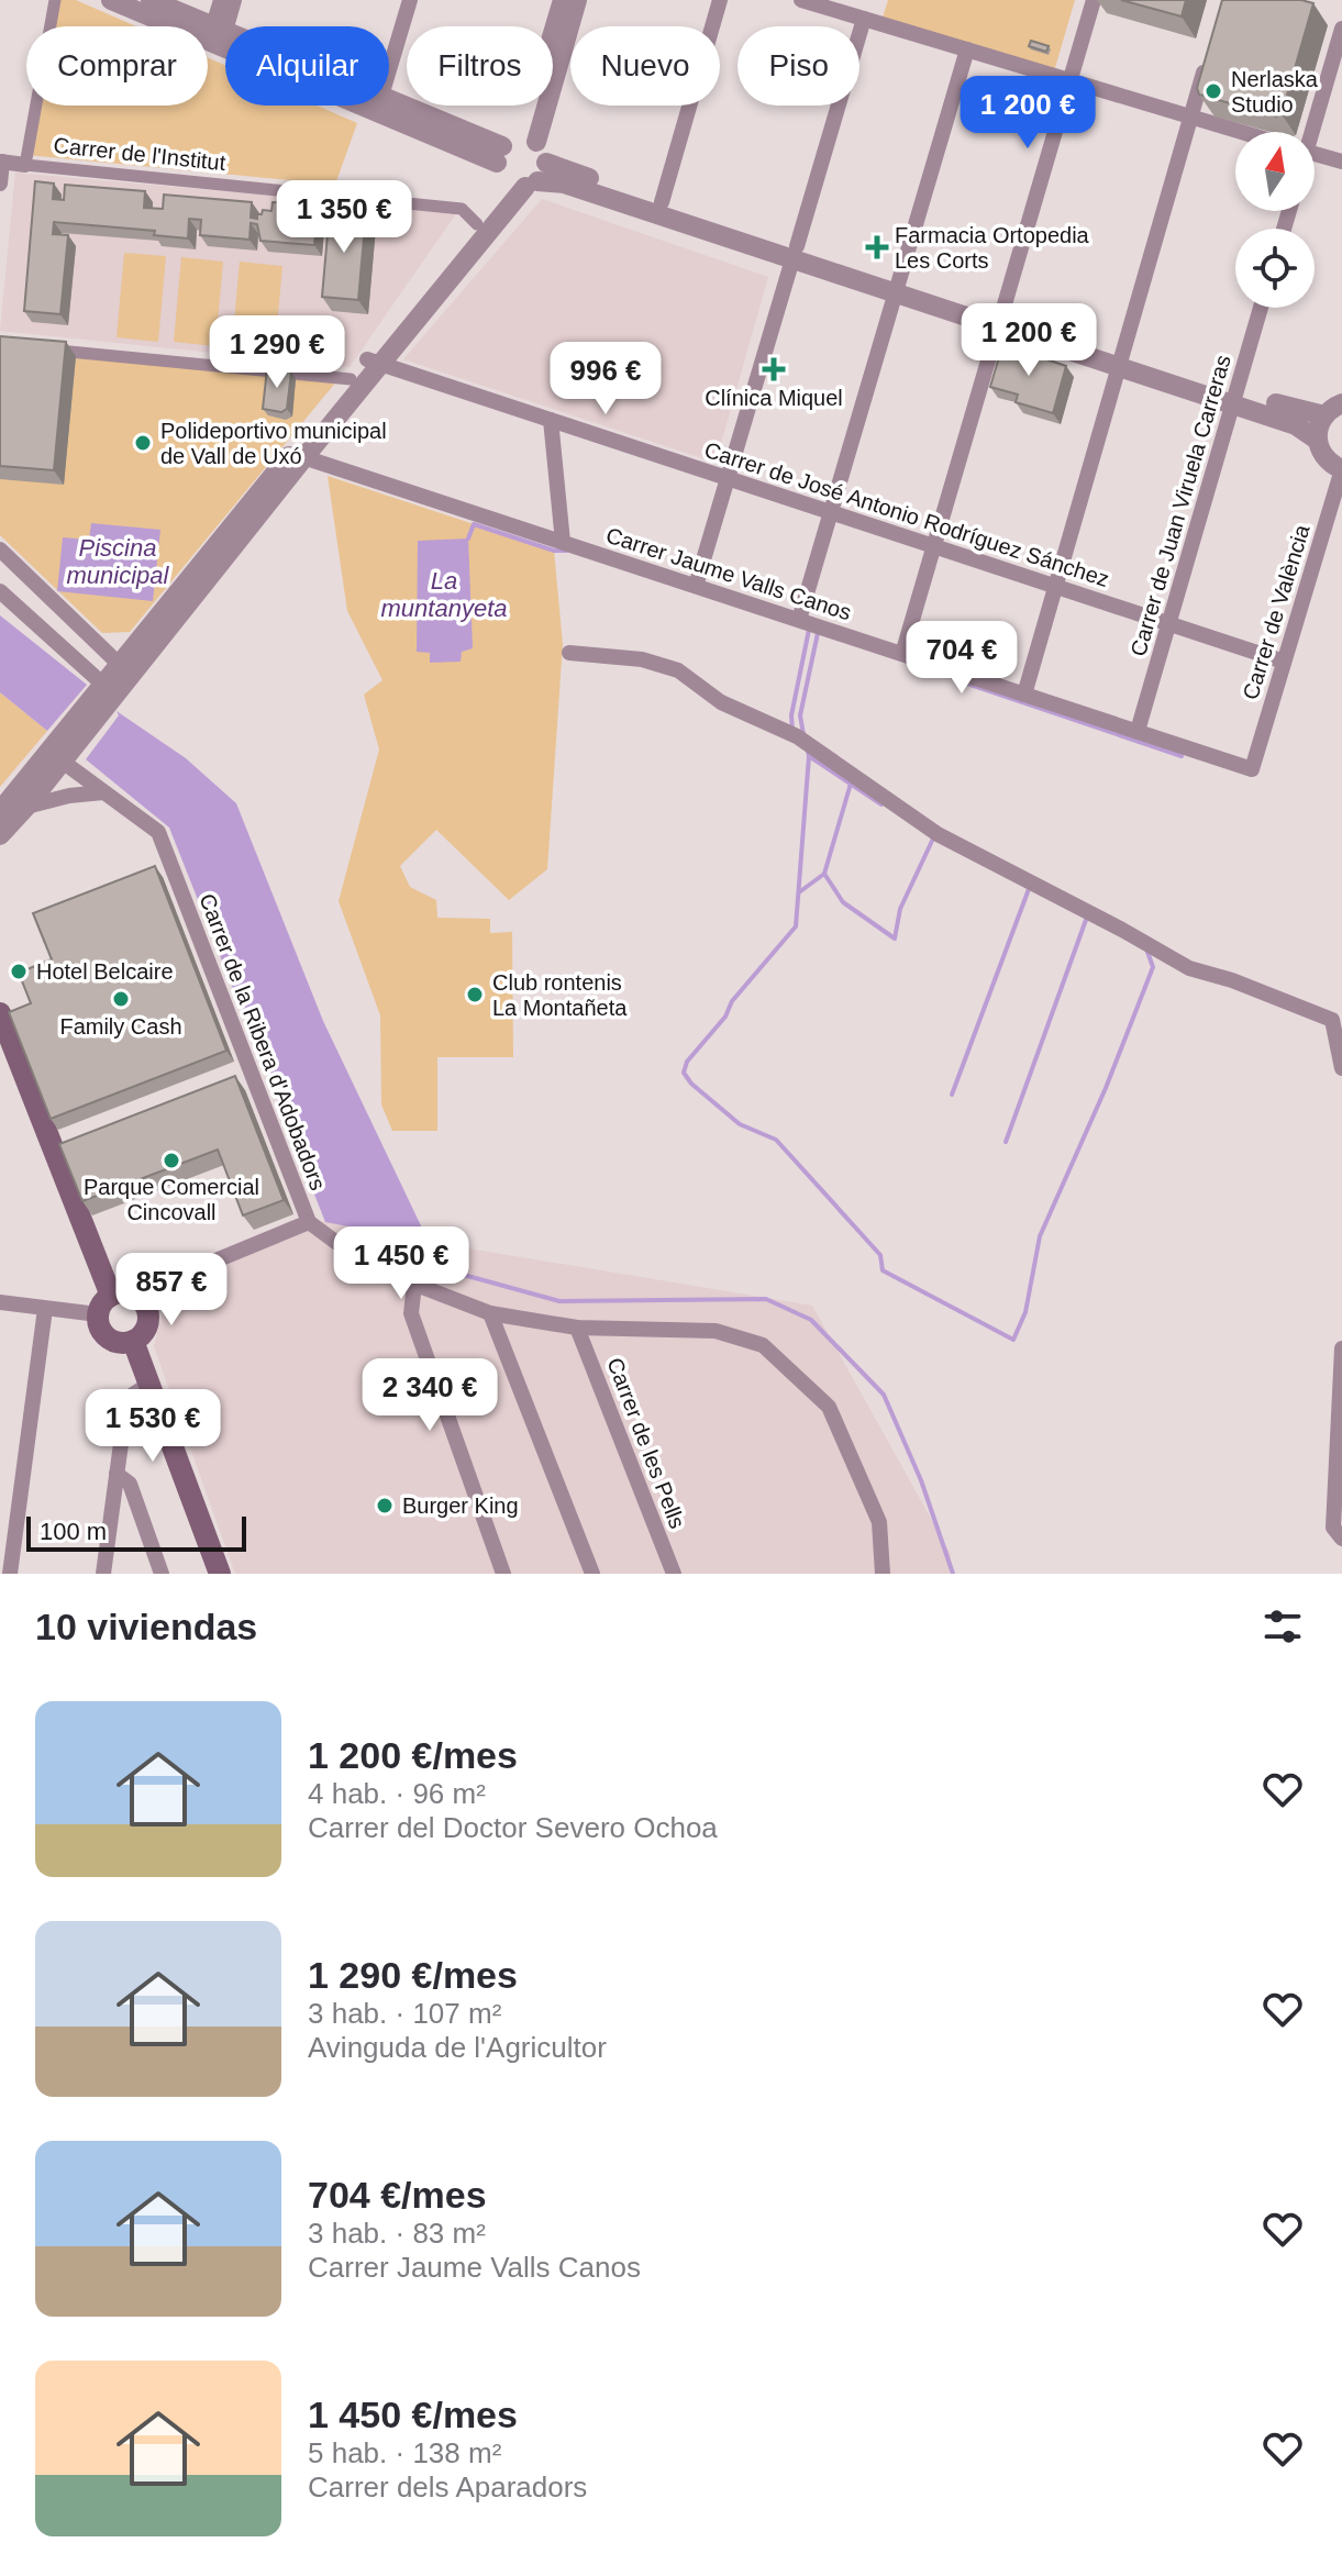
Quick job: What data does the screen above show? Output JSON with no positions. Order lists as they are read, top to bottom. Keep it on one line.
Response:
{"streets":{"street":["Carrer de l'Institut","Carrer de Juan Viruela Carreras","Carrer de José Antonio Rodríguez Sánchez","Carrer Jaume Valls Canos","Carrer de València","Carrer de la Ribera d'Adobadors","Carrer de les Pells"]},"crossings":[["Carrer de Juan Viruela Carreras","Carrer de José Antonio Rodríguez Sánchez"],["Carrer de Juan Viruela Carreras","Carrer Jaume Valls Canos"],["Carrer de José Antonio Rodríguez Sánchez","Carrer de València"],["Carrer Jaume Valls Canos","Carrer de València"],["Carrer de la Ribera d'Adobadors","Carrer de les Pells"]],"water":["Piscina municipal","La muntanyeta"],"places":{"other":["Nerlaska Studio","Polideportivo municipal de Vall de Uxó","Hotel Belcaire","Club rontenis La Montañeta","Family Cash","Parque Comercial Cincovall","Burger King"],"health":["Farmacia Ortopedia Les Corts","Clínica Miquel"]},"scale_bar":"100 m","north":"top","page":{"chip":["Comprar","Alquilar","Filtros","Nuevo","Piso"],"price":["1 200 €","1 350 €","1 200 €","1 290 €","996 €","704 €","1 450 €","857 €","2 340 €","1 530 €"],"scale":"100 m","heading":"10 viviendas","list":[{"name":"1 200 €/mes","note":"4 hab. · 96 m² · Carrer del Doctor Severo Ochoa"},{"name":"1 290 €/mes","note":"3 hab. · 107 m² · Avinguda de l'Agricultor"},{"name":"704 €/mes","note":"3 hab. · 83 m² · Carrer Jaume Valls Canos"},{"name":"1 450 €/mes","note":"5 hab. · 138 m² · Carrer dels Aparadors"}]}}
